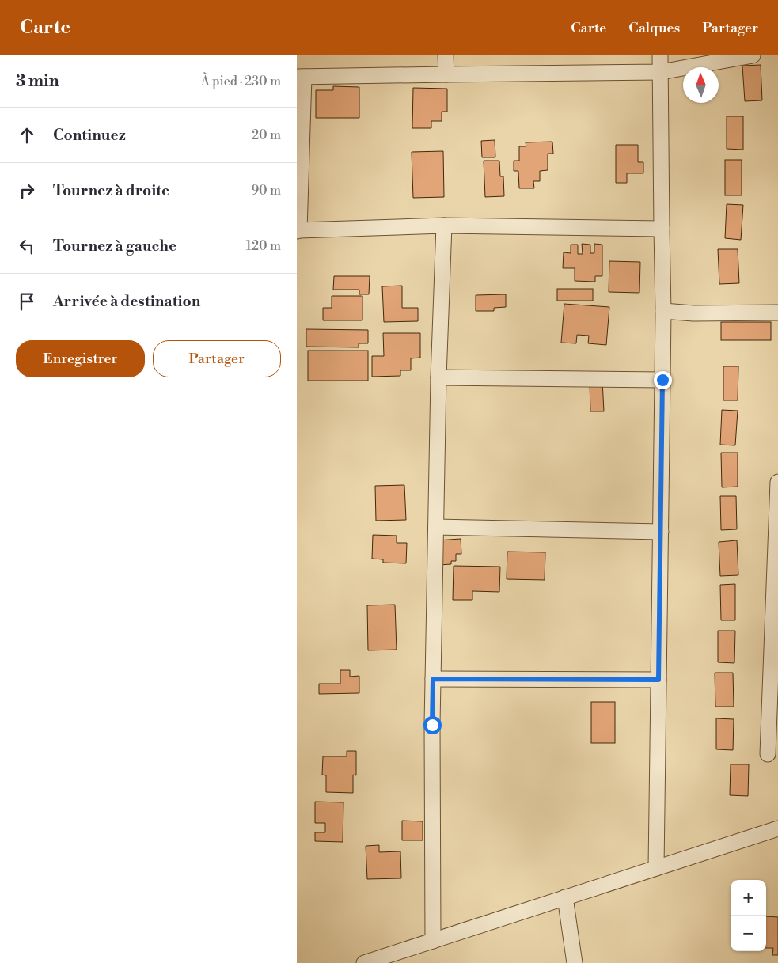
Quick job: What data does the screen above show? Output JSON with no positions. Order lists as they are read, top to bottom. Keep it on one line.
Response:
{"north":"top","page":{"header":"Carte","nav":["Carte","Calques","Partager"],"heading":["3 min","À pied · 230 m"],"list":[["Continuez","20 m"],["Tournez à droite","90 m"],["Tournez à gauche","120 m"],"Arrivée à destination"],"buttons":["Enregistrer","Partager"],"map_buttons":["+","−"]}}
